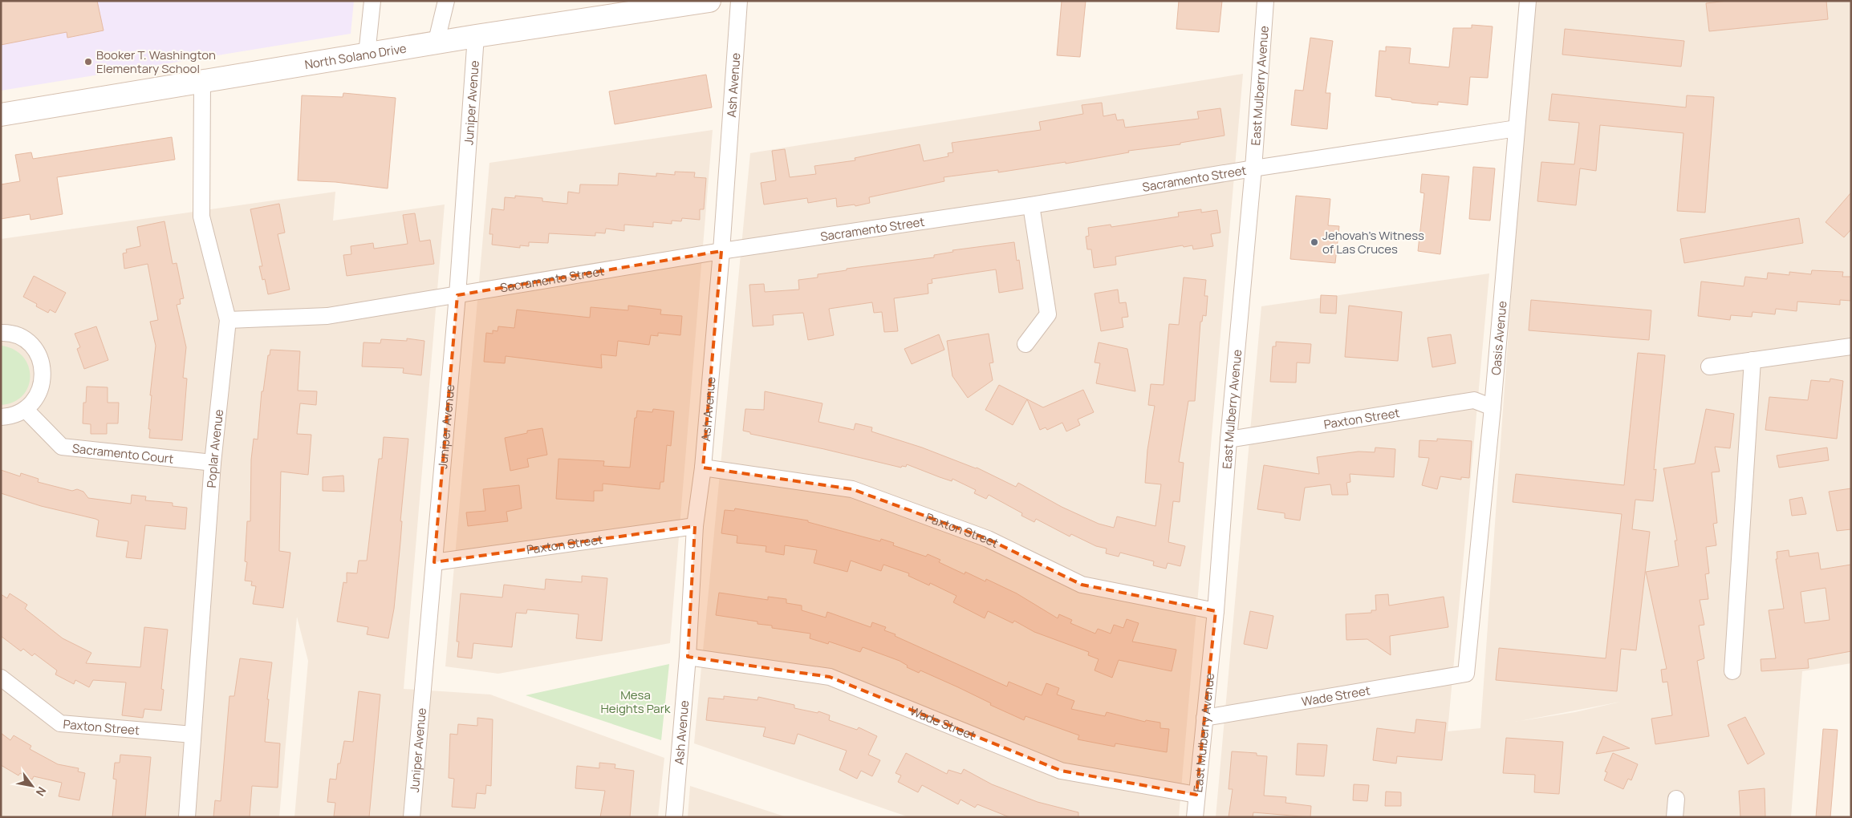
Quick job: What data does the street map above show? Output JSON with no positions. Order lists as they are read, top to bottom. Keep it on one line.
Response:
{"streets":{"main road":["North Solano Drive"],"street":["Ash Avenue","East Mulberry Avenue","Juniper Avenue","Sacramento Street","Oasis Avenue","Paxton Street","Poplar Avenue","Sacramento Court","Wade Street"]},"crossings":[["North Solano Drive","Juniper Avenue"],["North Solano Drive","Poplar Avenue"],["Ash Avenue","Sacramento Street"],["Ash Avenue","Paxton Street"],["Ash Avenue","Wade Street"],["East Mulberry Avenue","Sacramento Street"],["East Mulberry Avenue","Paxton Street"],["East Mulberry Avenue","Wade Street"],["Juniper Avenue","Sacramento Street"],["Juniper Avenue","Paxton Street"],["Sacramento Street","Oasis Avenue"],["Sacramento Street","Poplar Avenue"],["Oasis Avenue","Paxton Street"],["Oasis Avenue","Wade Street"],["Paxton Street","Poplar Avenue"],["Poplar Avenue","Sacramento Court"]],"parks":["Mesa Heights Park"],"places":["Booker T. Washington Elementary School","Jehovah's Witness of Las Cruces"],"north":"bottom right"}
